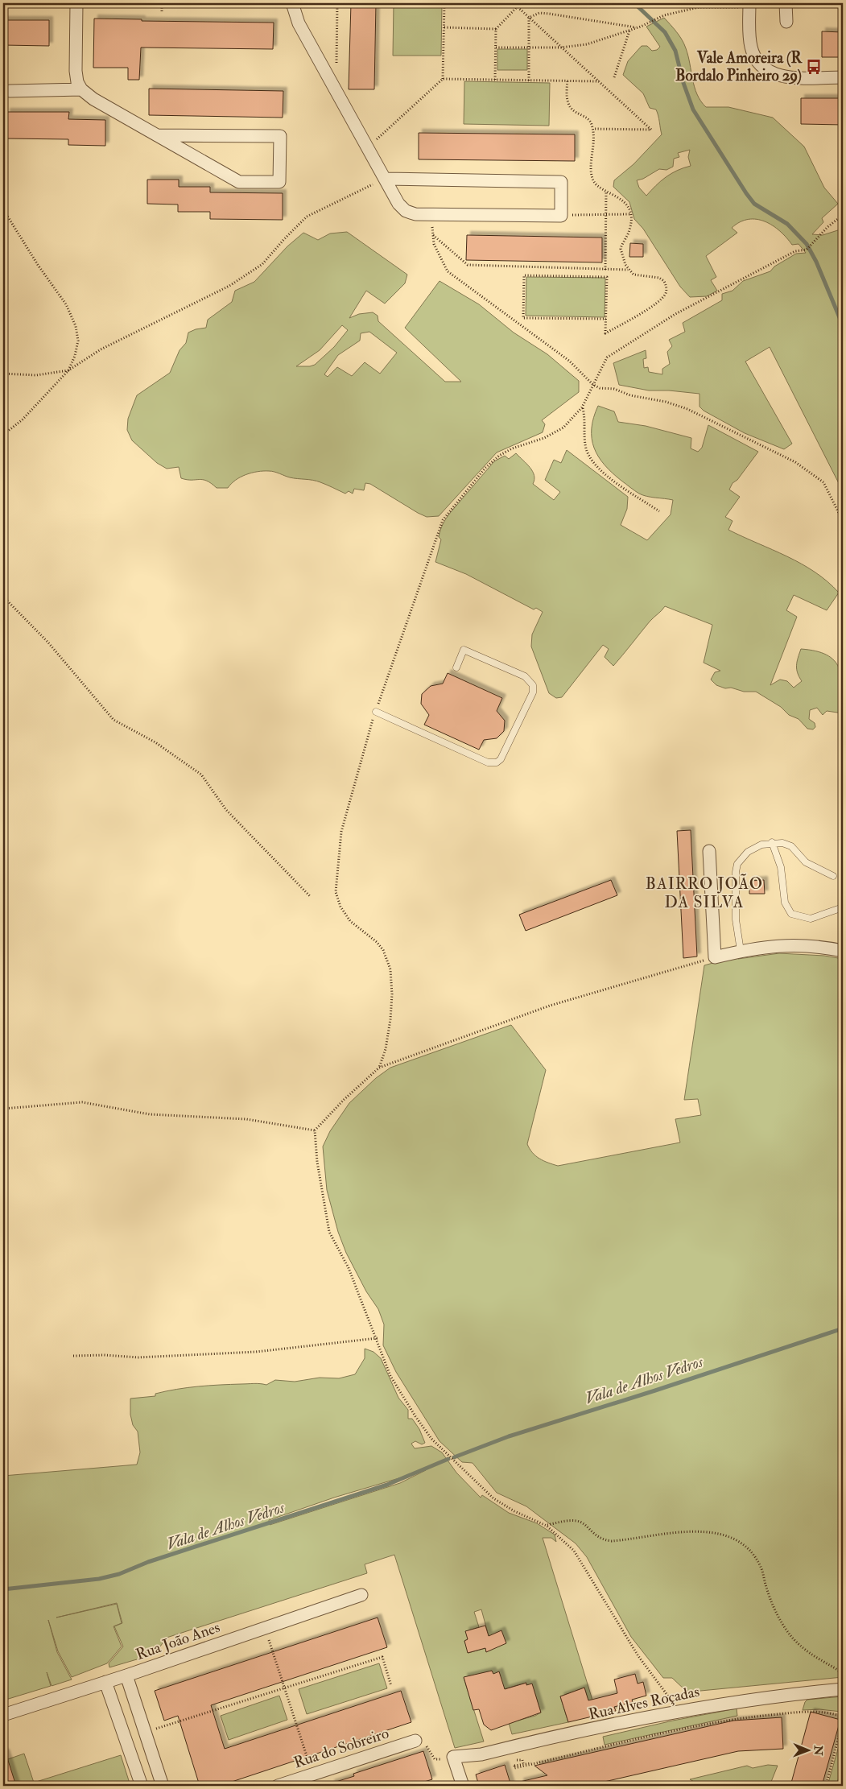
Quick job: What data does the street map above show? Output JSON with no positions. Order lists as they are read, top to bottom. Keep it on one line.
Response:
{"streets":{"street":["Rua João Anes","Rua Alves Roçadas","Rua do Sobreiro"]},"districts":["BAIRRO JOÃO DA SILVA"],"water":["Vala de Alhos Vedros"],"places":{"bus stop":["Vale Amoreira (R Bordalo Pinheiro 29)"]},"north":"right"}
